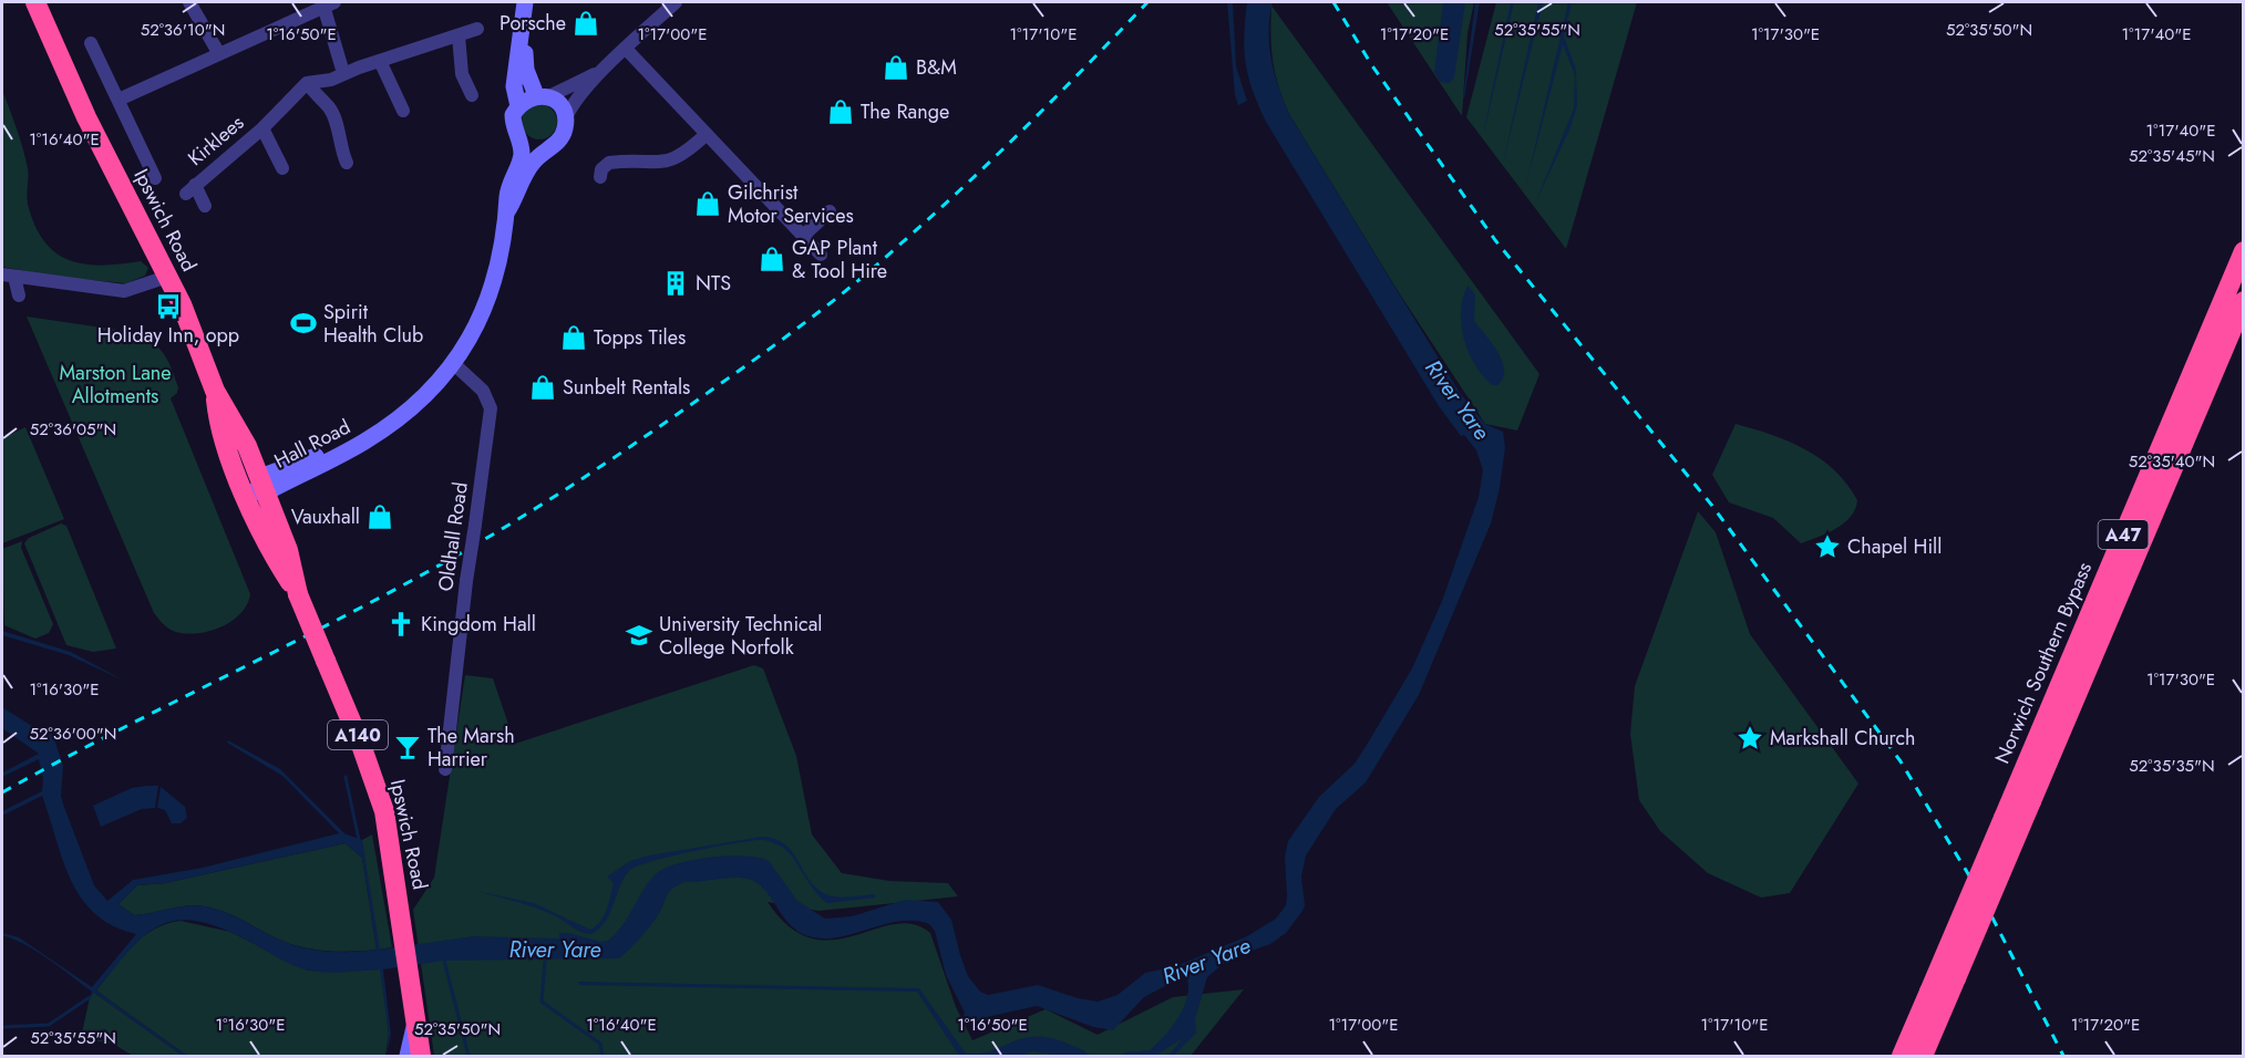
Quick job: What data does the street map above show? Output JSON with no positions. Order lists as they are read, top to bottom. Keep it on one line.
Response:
{"streets":{"highway":["Ipswich Road","A47","Norwich Southern Bypass","A140"],"street":["Kirklees","Hall Road","Oldhall Road"]},"crossings":[["Ipswich Road","Hall Road"],["Hall Road","Oldhall Road"]],"water":["River Yare"],"parks":["Marston Lane Allotments"],"places":{"shop":["Porsche","B&M","The Range","Gilchrist Motor Services","GAP Plant & Tool Hire","Topps Tiles","Sunbelt Rentals","Vauxhall"],"building":["NTS"],"bus stop":["Holiday Inn, opp"],"sports":["Spirit Health Club"],"place":["Chapel Hill","Markshall Church"],"church":["Kingdom Hall"],"school or university":["University Technical College Norfolk"],"bar":["The Marsh Harrier"]},"coordinates":["52°36'10\"N","52°35'55\"N","52°35'50\"N","1°16'50\"E","1°17'00\"E","1°17'10\"E","1°17'20\"E","1°17'30\"E","1°17'40\"E","1°16'40\"E","52°35'45\"N","52°36'05\"N","52°35'40\"N","1°16'30\"E","52°36'00\"N","52°35'35\"N"]}
